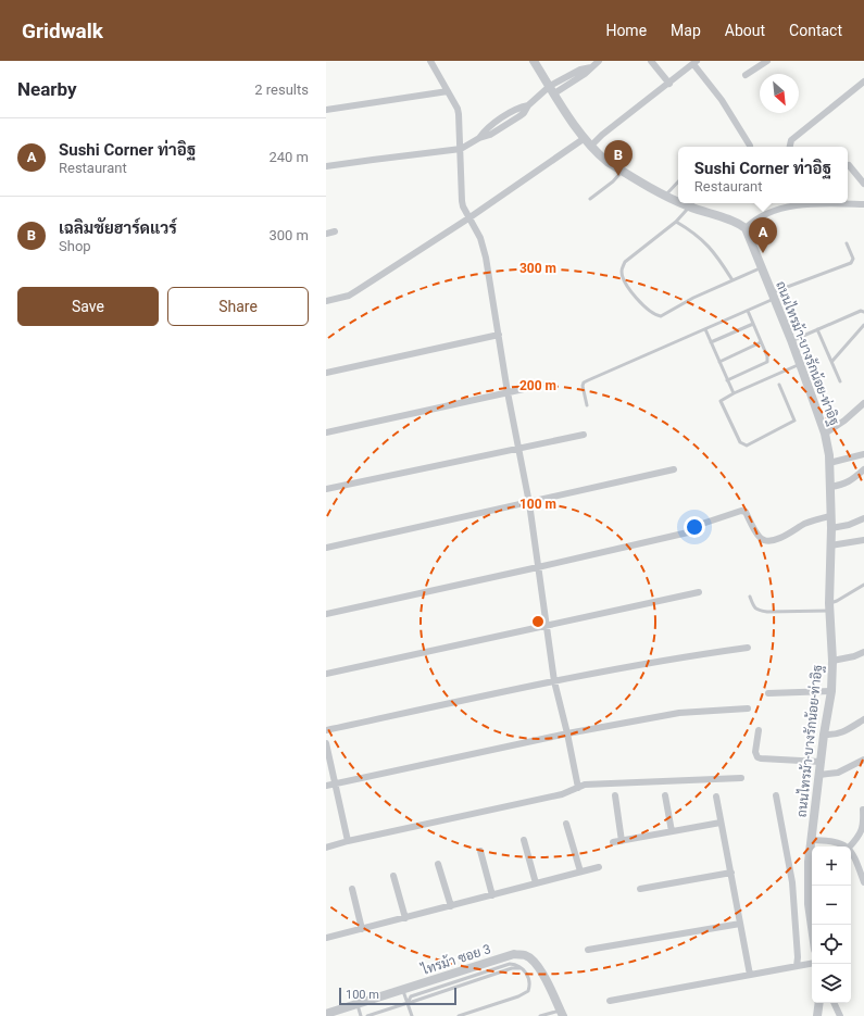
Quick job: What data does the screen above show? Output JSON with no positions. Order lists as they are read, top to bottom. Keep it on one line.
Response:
{"streets":{"street":["ถนนไทรม้า-บางรักน้อย-ท่าอิฐ","ไทรม้า ซอย 3"]},"scale_bar":"100 m","north":"bottom right","page":{"header":"Gridwalk","nav":["Home","Map","About","Contact"],"heading":["Nearby","2 results"],"list":[{"mark":"A","name":"Sushi Corner ท่าอิฐ","note":"Restaurant","value":"240 m"},{"mark":"B","name":"เฉลิมชัยฮาร์ดแวร์","note":"Shop","value":"300 m"}],"pins":["B","A"],"popup":["Sushi Corner ท่าอิฐ","Restaurant"],"buttons":["Save","Share"],"map_buttons":["+","−"],"scale":"100 m"},"rings":["300 m","200 m","100 m"]}
